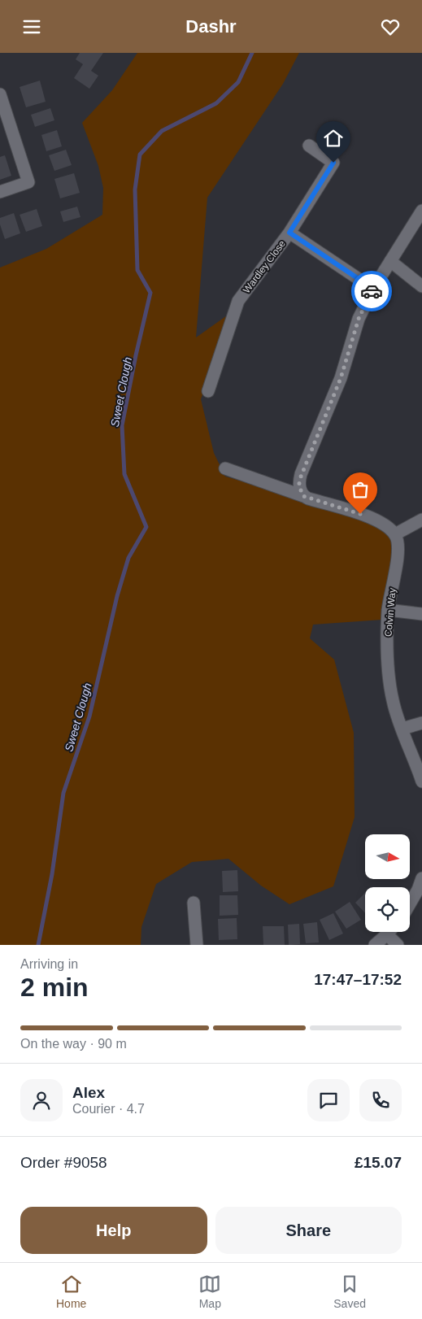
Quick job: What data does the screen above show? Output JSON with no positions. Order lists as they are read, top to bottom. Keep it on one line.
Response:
{"streets":{"street":["Wardley Close","Colvin Way"]},"water":["Sweet Clough"],"north":"right","page":{"header":"Dashr","heading":["2 min","Arriving in","17:47–17:52"],"panel":["Alex","Courier · 4.7","Order #9058","£15.07"],"bar":"On the way · 90 m","buttons":["Help","Share"],"tabs":["Home","Map","Saved"]}}
